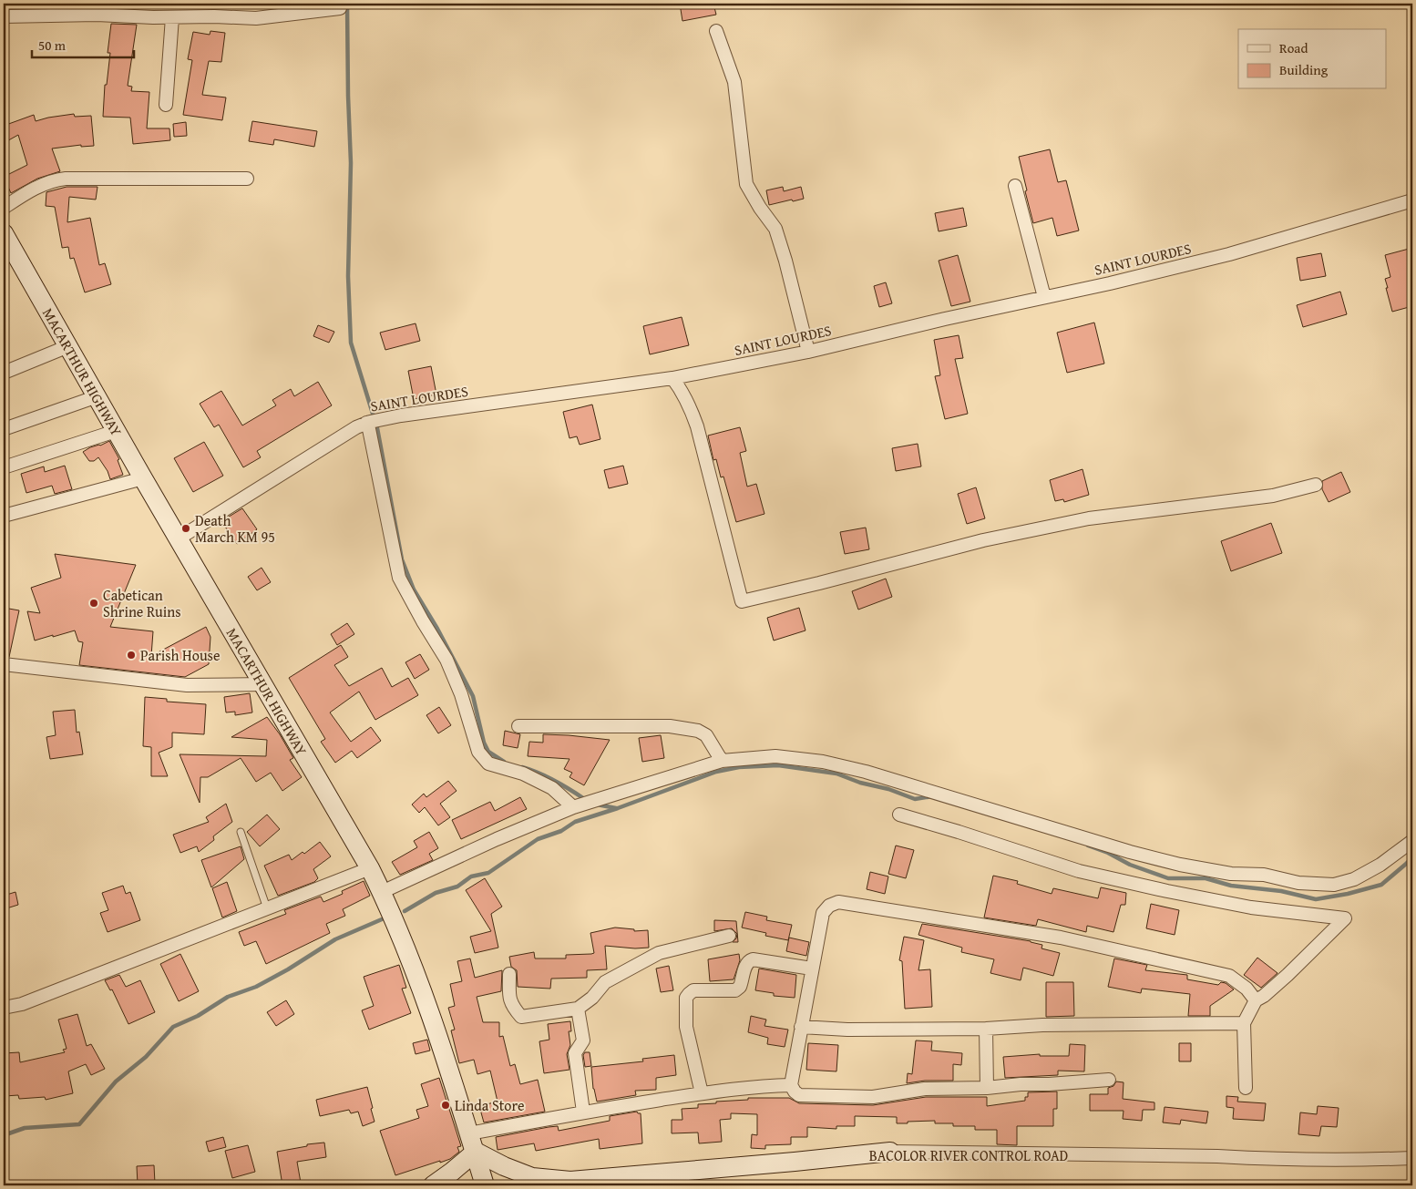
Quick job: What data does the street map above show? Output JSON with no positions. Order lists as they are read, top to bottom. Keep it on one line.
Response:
{"streets":{"main road":["MACARTHUR HIGHWAY","BACOLOR RIVER CONTROL ROAD"],"street":["SAINT LOURDES"]},"crossings":[["SAINT LOURDES","MACARTHUR HIGHWAY"],["MACARTHUR HIGHWAY","BACOLOR RIVER CONTROL ROAD"]],"places":["Death March KM 95","Cabetican Shrine Ruins","Parish House","Linda Store"],"legend":["Road","Building"],"scale_bar":"50 m"}
